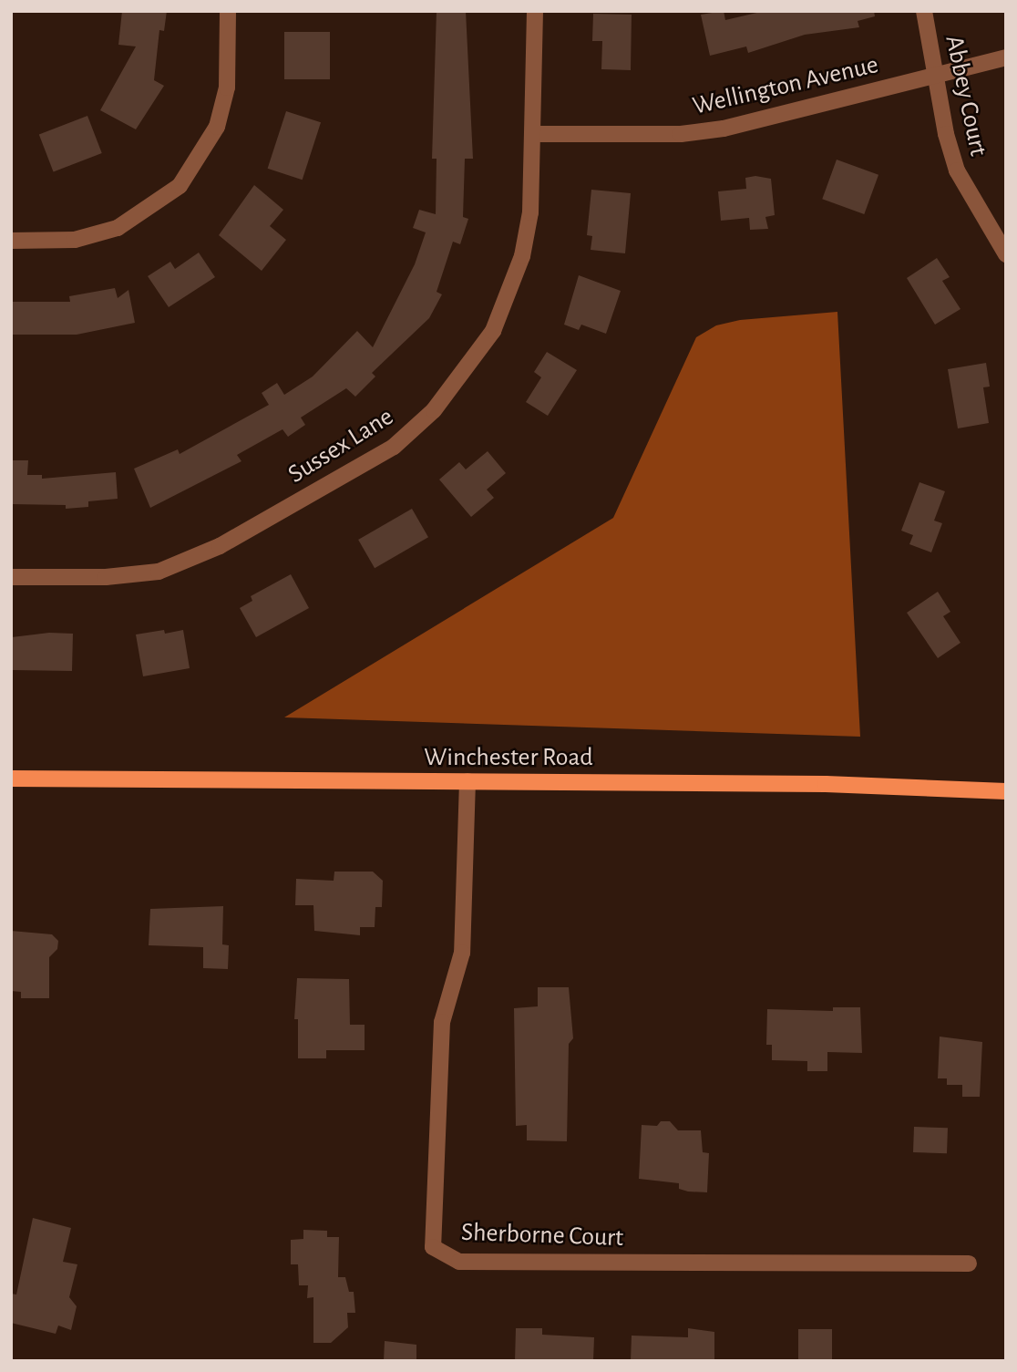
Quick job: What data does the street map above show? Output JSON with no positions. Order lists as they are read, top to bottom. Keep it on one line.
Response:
{"streets":{"main road":["Winchester Road"],"street":["Wellington Avenue","Abbey Court","Sussex Lane","Sherborne Court"]},"crossings":[["Wellington Avenue","Abbey Court"],["Wellington Avenue","Sussex Lane"],["Winchester Road","Sherborne Court"]]}
